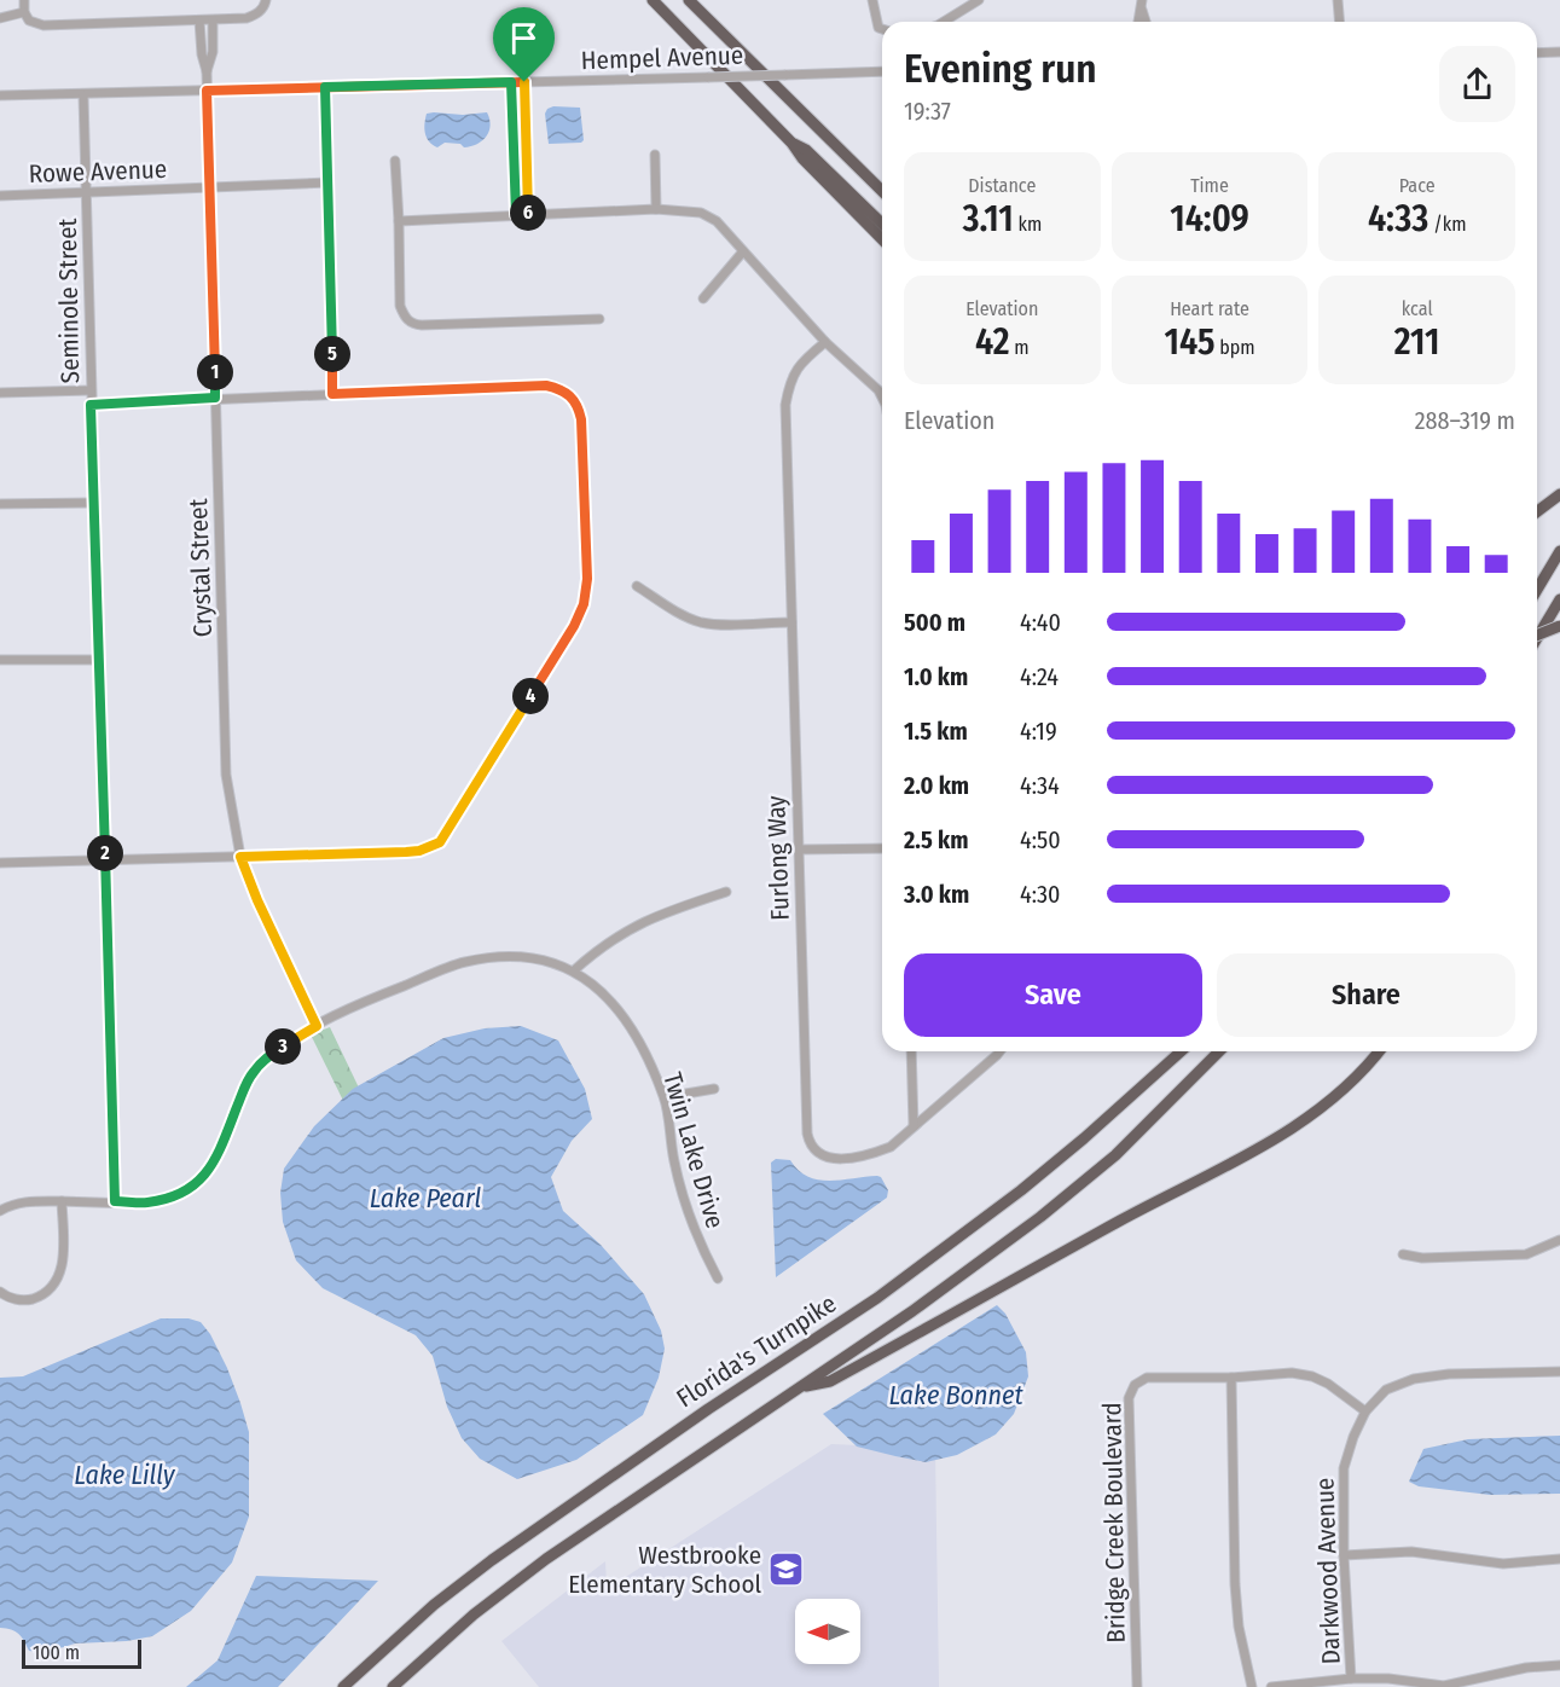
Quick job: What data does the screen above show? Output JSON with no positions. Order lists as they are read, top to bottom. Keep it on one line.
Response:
{"streets":{"highway":["Florida's Turnpike"],"street":["Hempel Avenue","Rowe Avenue","Seminole Street","Crystal Street","Furlong Way","Twin Lake Drive","Bridge Creek Boulevard","Darkwood Avenue"]},"crossings":[["Hempel Avenue","Seminole Street"],["Hempel Avenue","Crystal Street"],["Rowe Avenue","Seminole Street"],["Rowe Avenue","Crystal Street"],["Seminole Street","Twin Lake Drive"],["Crystal Street","Twin Lake Drive"],["Bridge Creek Boulevard","Darkwood Avenue"]],"water":["Lake Pearl","Lake Bonnet","Lake Lilly"],"places":{"school or university":["Westbrooke Elementary School"]},"scale_bar":"100 m","north":"left","page":{"heading":["Evening run","19:37"],"stats":[["Distance","3.11 km"],["Time","14:09"],["Pace","4:33 /km"],["Elevation","42 m"],["Heart rate","145 bpm"],["kcal","211"]],"pins":["6","5","1","4","2","3"],"chart":["Elevation","288–319 m"],"list":[{"name":"500 m","note":"4:40"},{"name":"1.0 km","note":"4:24"},{"name":"1.5 km","note":"4:19"},{"name":"2.0 km","note":"4:34"},{"name":"2.5 km","note":"4:50"},{"name":"3.0 km","note":"4:30"}],"buttons":["Save","Share"],"scale":"100 m"}}
